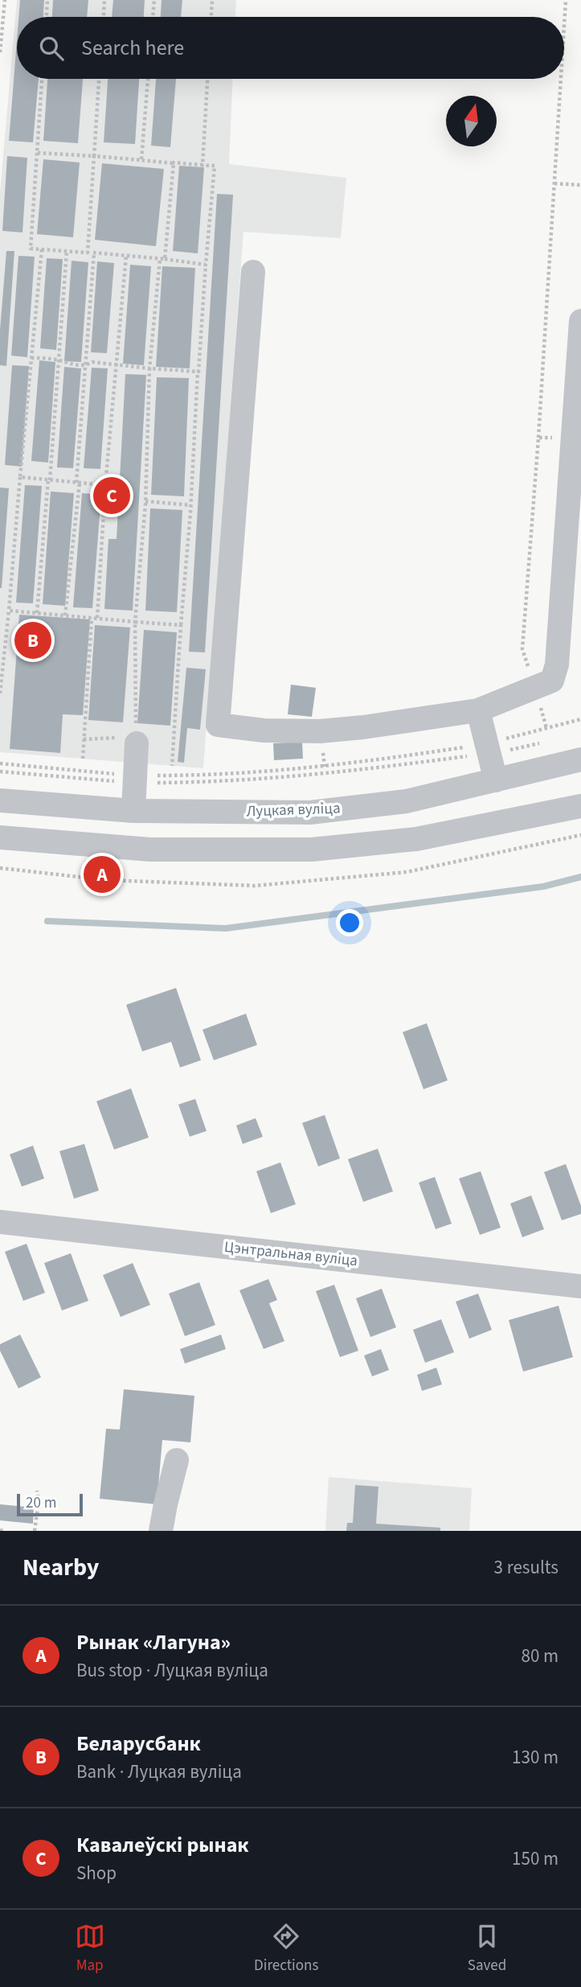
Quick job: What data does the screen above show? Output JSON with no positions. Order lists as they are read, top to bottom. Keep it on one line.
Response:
{"streets":{"street":["Луцкая вуліца","Цэнтральная вуліца"]},"scale_bar":"20 m","north":"top","page":{"search":"Search here","pins":["C","B","A"],"scale":"20 m","heading":["Nearby","3 results"],"list":[{"mark":"A","name":"Рынак «Лагуна»","note":"Bus stop · Луцкая вуліца","value":"80 m"},{"mark":"B","name":"Беларусбанк","note":"Bank · Луцкая вуліца","value":"130 m"},{"mark":"C","name":"Кавалеўскі рынак","note":"Shop","value":"150 m"}],"nav":["Map","Directions","Saved"]}}
